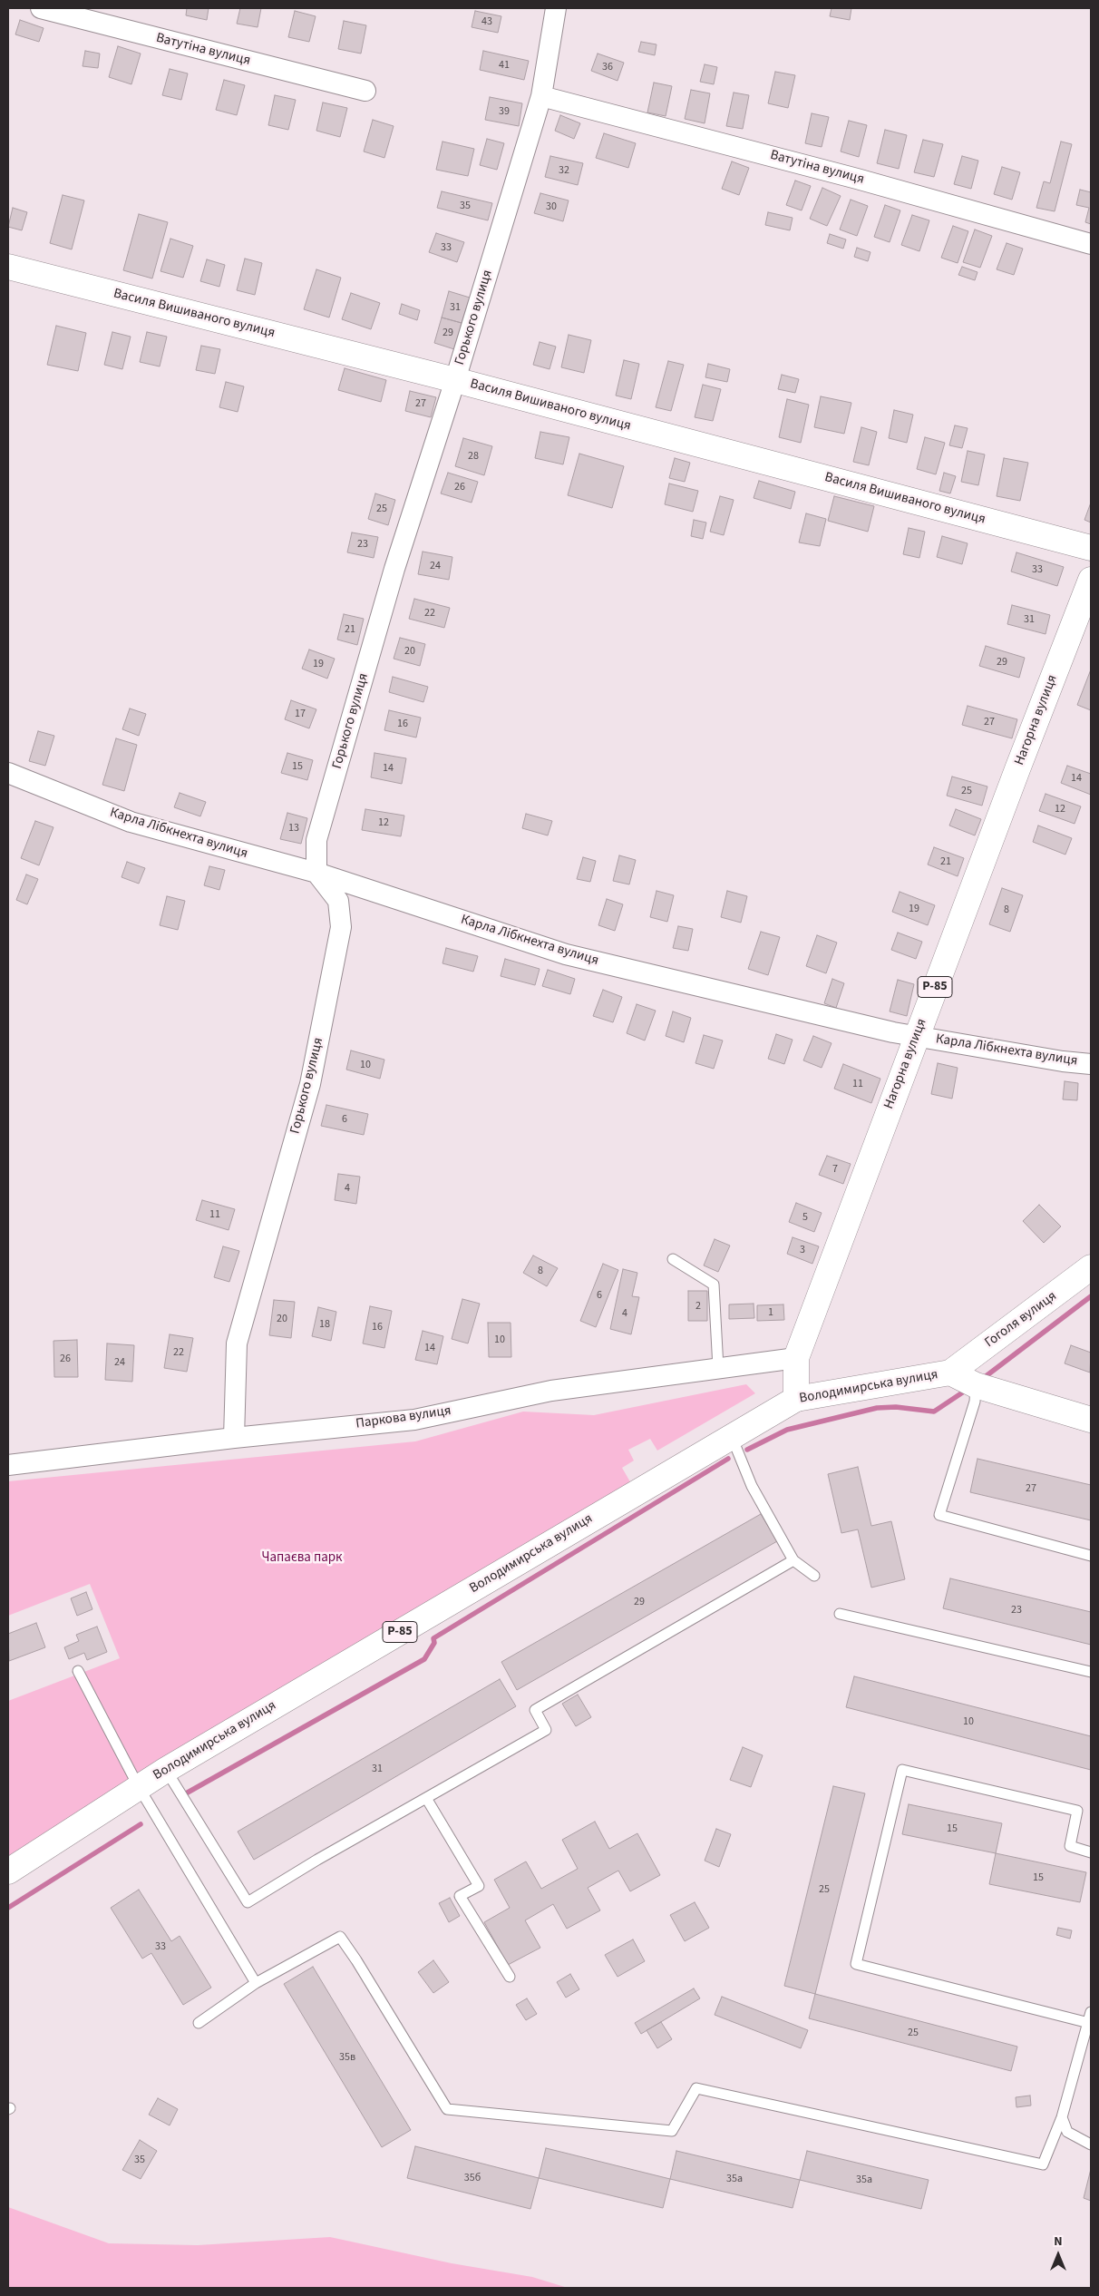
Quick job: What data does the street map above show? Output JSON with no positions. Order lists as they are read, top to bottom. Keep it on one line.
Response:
{"streets":{"main road":["Василя Вишиваного вулиця","Нагорна вулиця","Р-85","Гоголя вулиця","Володимирська вулиця"],"street":["Ватутіна вулиця","Горького вулиця","Карла Лібкнехта вулиця","Паркова вулиця"]},"crossings":[["Ватутіна вулиця","Горького вулиця"],["Василя Вишиваного вулиця","Горького вулиця"],["Горького вулиця","Карла Лібкнехта вулиця"],["Горького вулиця","Паркова вулиця"],["Нагорна вулиця","Карла Лібкнехта вулиця"],["Нагорна вулиця","Володимирська вулиця"],["Нагорна вулиця","Паркова вулиця"],["Гоголя вулиця","Володимирська вулиця"]],"parks":["Чапаєва парк"],"house_numbers":["43","41","36","39","32","35","30","33","31","29","27","28","26","25","23","24","33","22","31","21","20","29","19","17","27","16","15","14","14","25","12","12","13","21","19","8","10","11","6","7","4","11","5","3","8","6","2","1","4","20","18","16","10","14","22","26","24","27","29","23","10","31","15","15","25","33","25","35в","35","35б","35а","35а"],"north":"top"}
